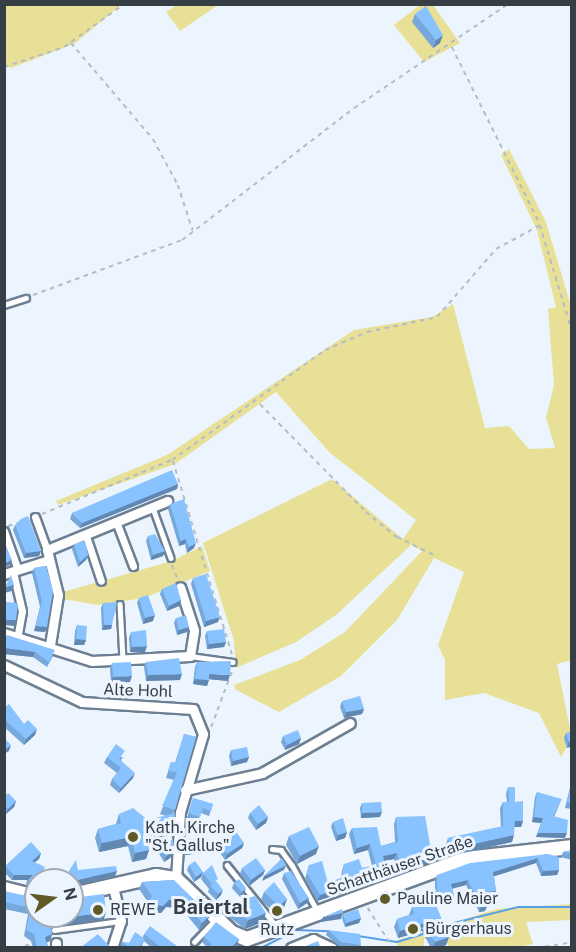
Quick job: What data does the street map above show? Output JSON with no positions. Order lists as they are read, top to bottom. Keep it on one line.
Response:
{"streets":{"main road":["Schatthäuser Straße"],"street":["Alte Hohl"]},"districts":["Baiertal"],"places":["Kath. Kirche \"St. Gallus\"","Pauline Maier","REWE","Rutz","Bürgerhaus"],"north":"right"}
